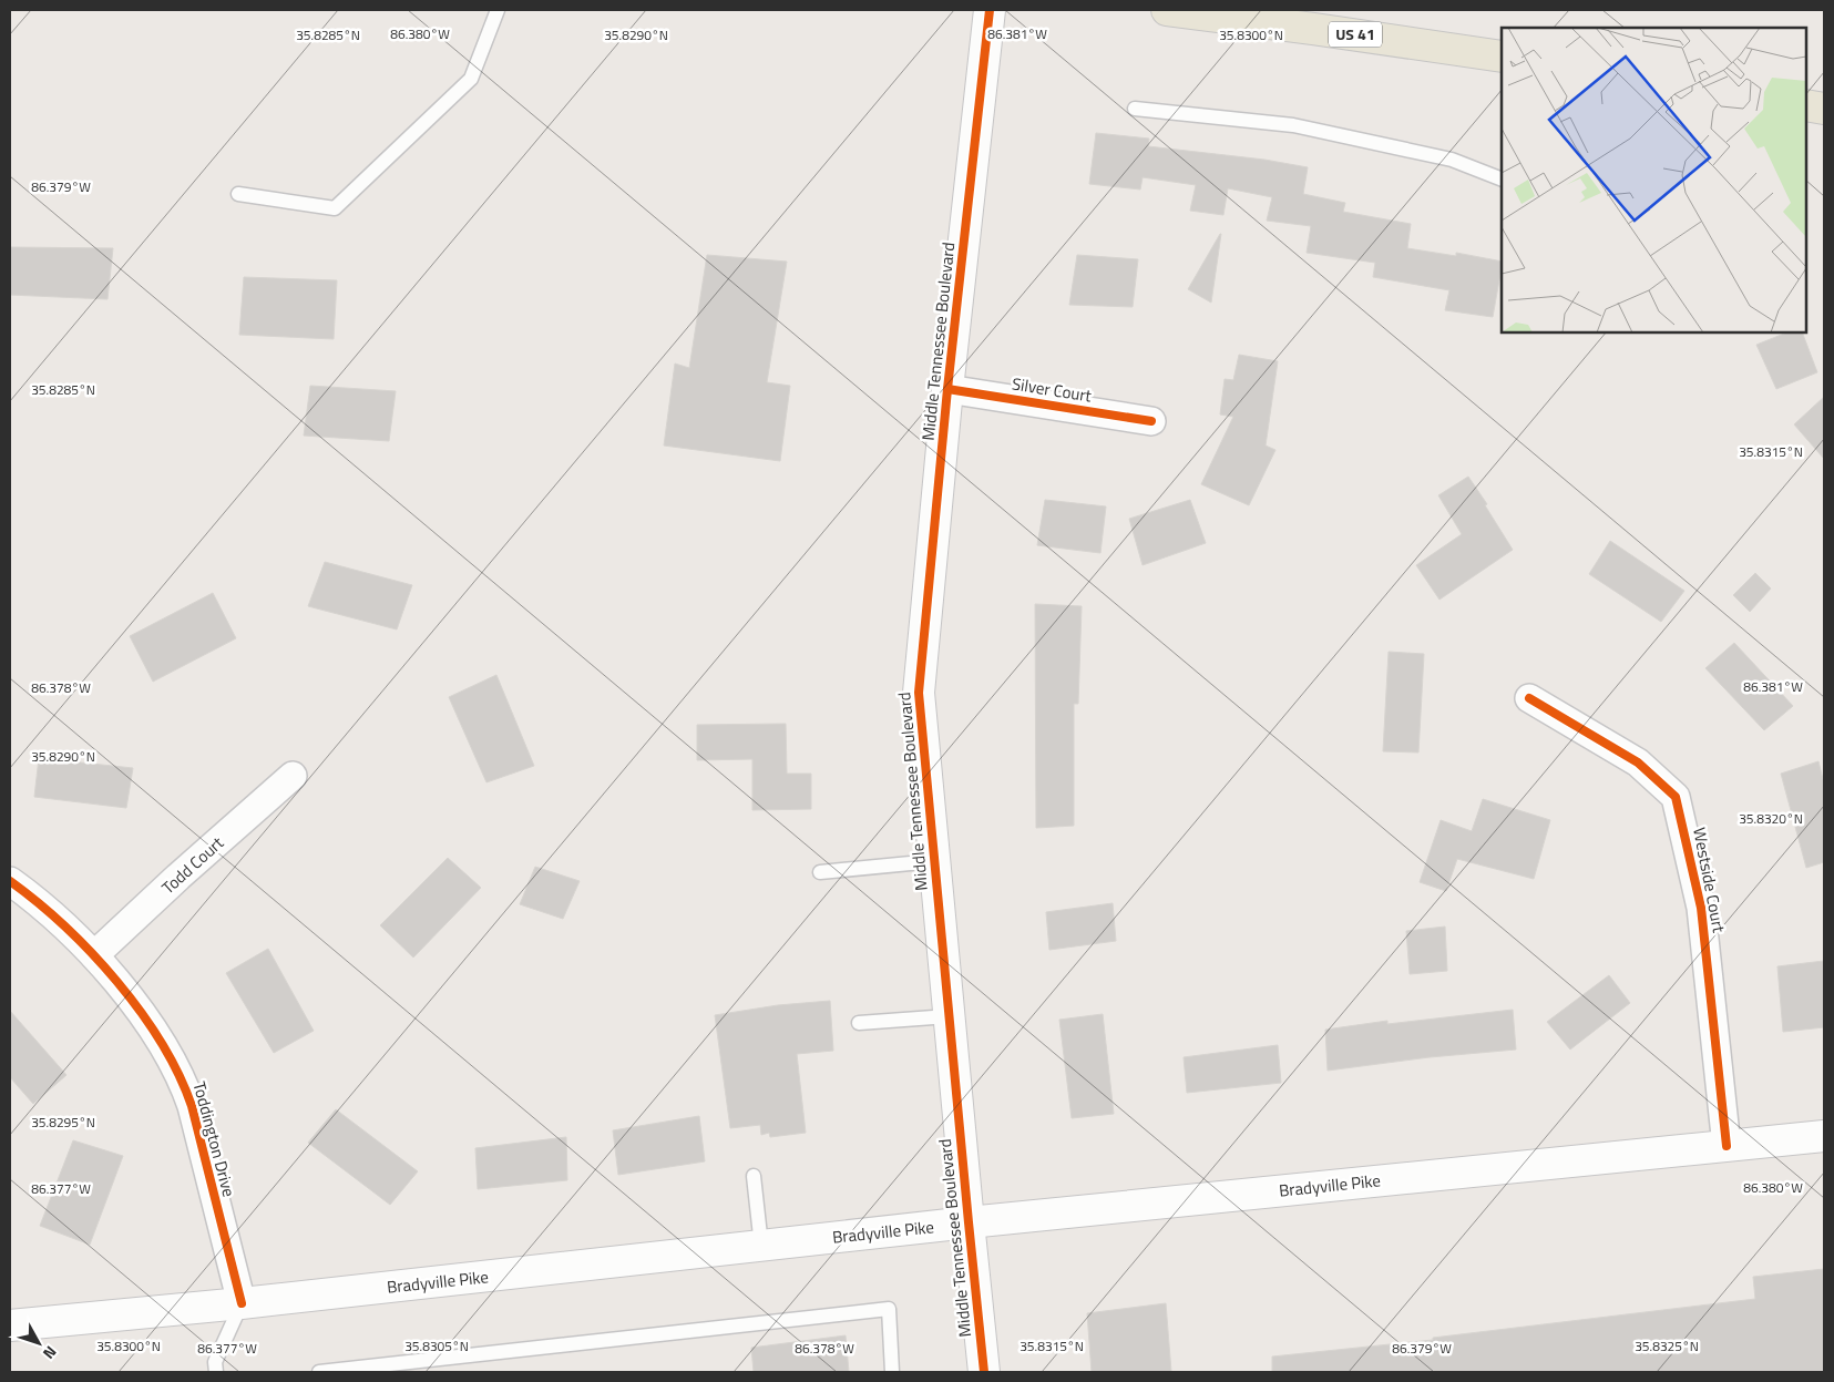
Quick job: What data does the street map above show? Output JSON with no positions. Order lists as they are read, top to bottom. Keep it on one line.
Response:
{"streets":{"main road":["US 41","Middle Tennessee Boulevard","Bradyville Pike"],"street":["Silver Court","Todd Court","Westside Court","Toddington Drive"]},"crossings":[["Middle Tennessee Boulevard","Silver Court"],["Middle Tennessee Boulevard","Bradyville Pike"],["Todd Court","Toddington Drive"],["Westside Court","Bradyville Pike"],["Toddington Drive","Bradyville Pike"]],"north":"bottom right","coordinates":["86.380°W","86.381°W","35.8285°N","35.8290°N","35.8300°N","86.379°W","35.8315°N","86.378°W","35.8320°N","35.8295°N","86.377°W","35.8305°N","35.8325°N"]}
